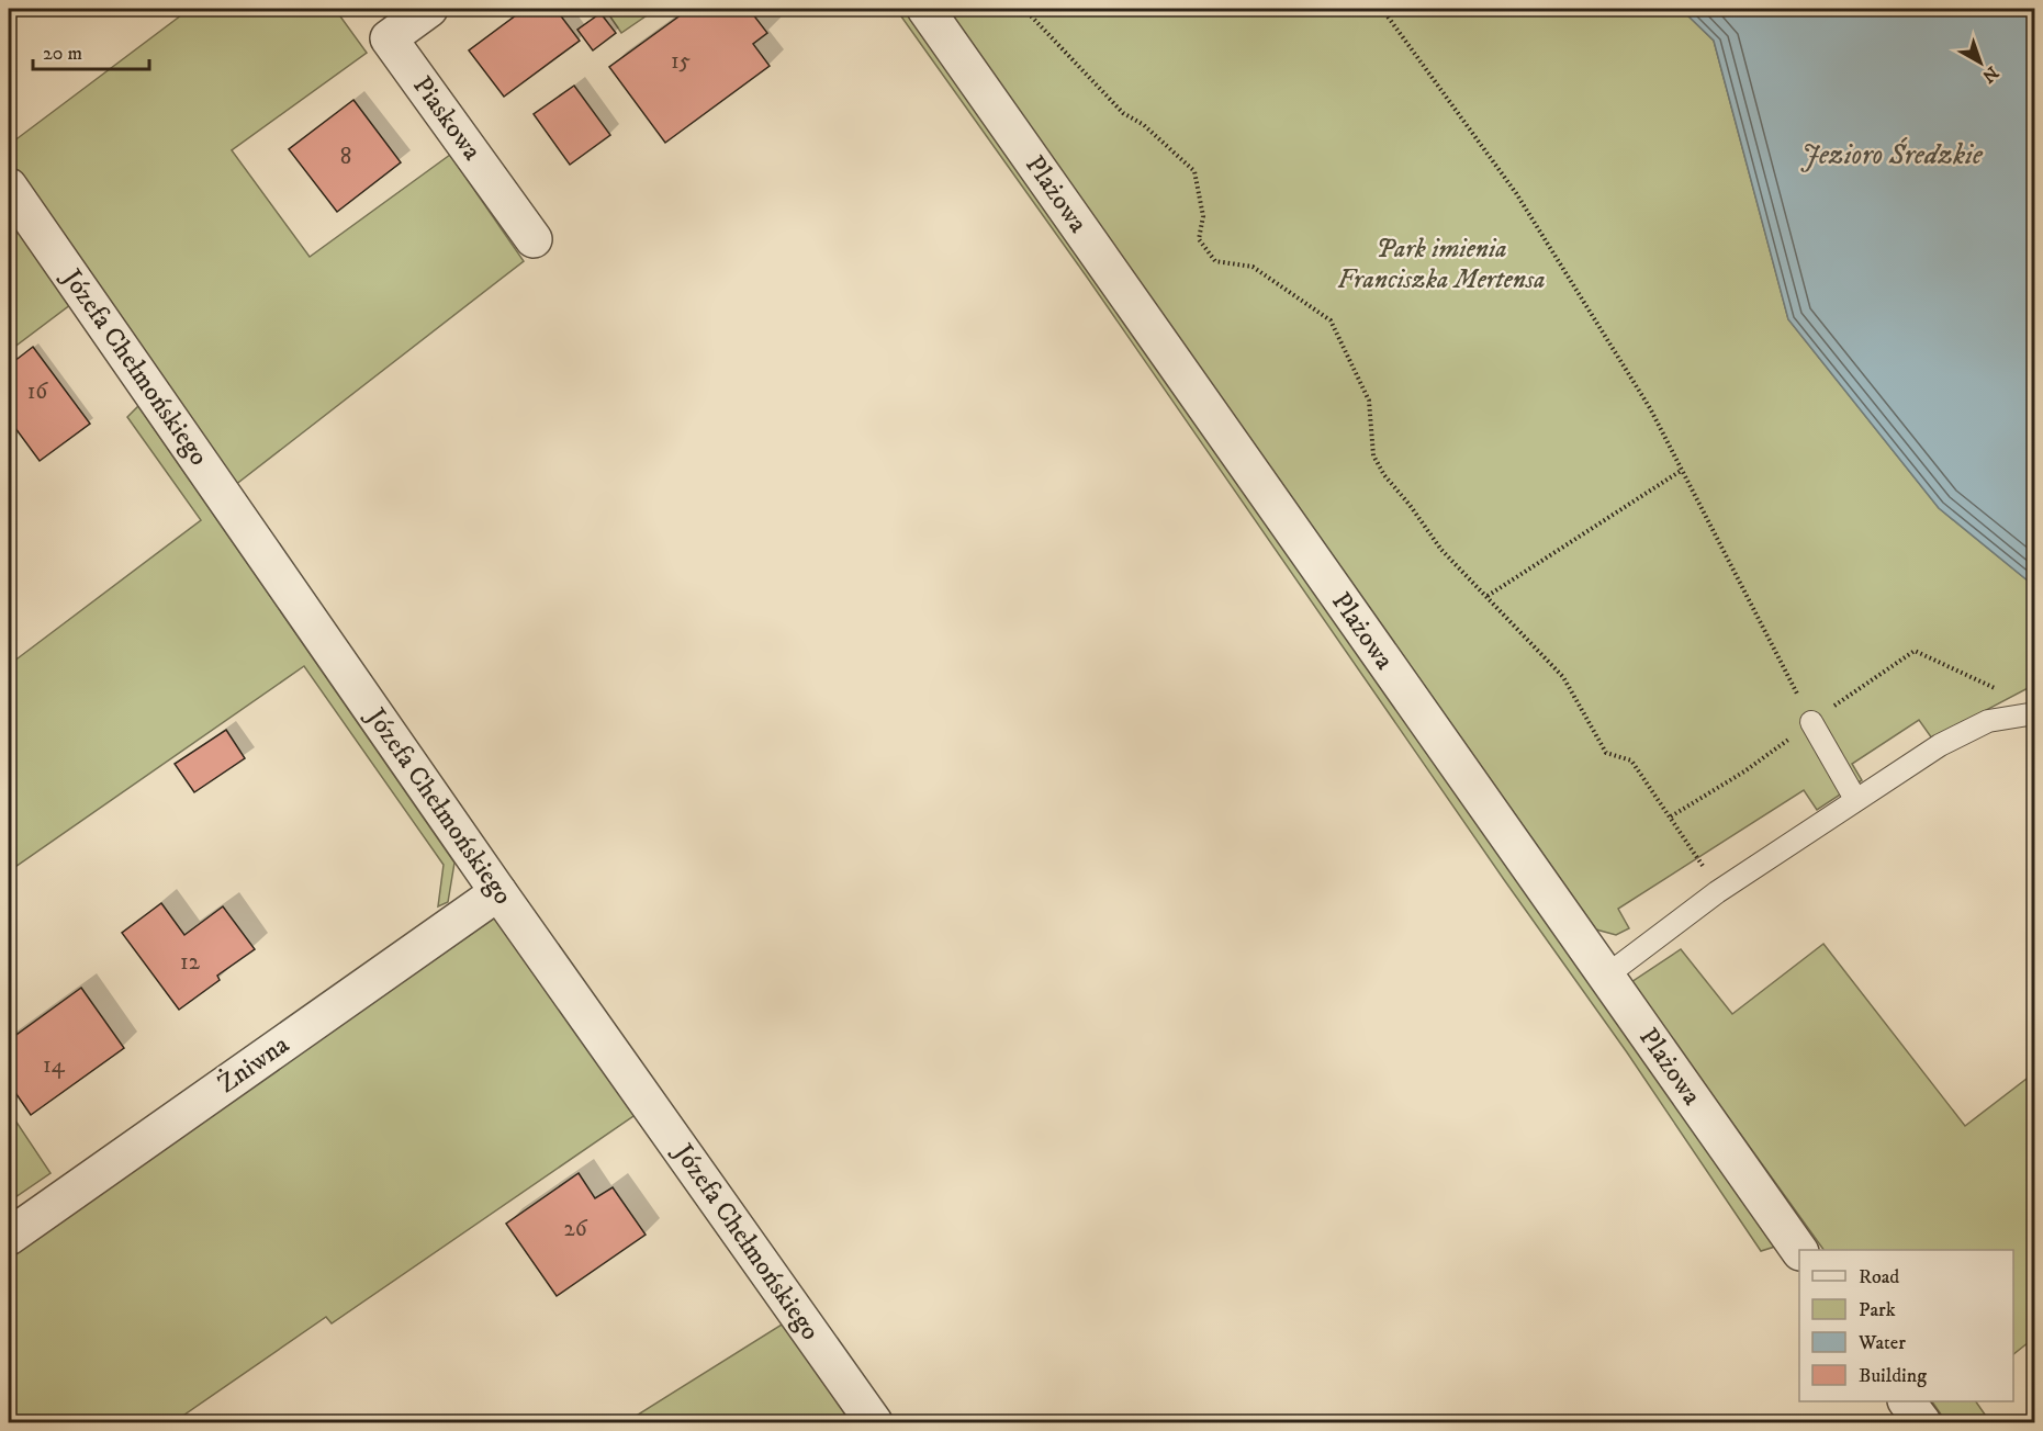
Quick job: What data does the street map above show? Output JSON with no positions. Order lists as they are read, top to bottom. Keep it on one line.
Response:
{"streets":{"street":["Piaskowa","Plażowa","Józefa Chełmońskiego","Żniwna"]},"crossings":[["Józefa Chełmońskiego","Żniwna"]],"water":["Jezioro Średzkie"],"parks":["Park imienia Franciszka Mertensa"],"house_numbers":["15","8","16","12","14","26"],"legend":["Road","Park","Water","Building"],"scale_bar":"20 m","north":"bottom right"}
